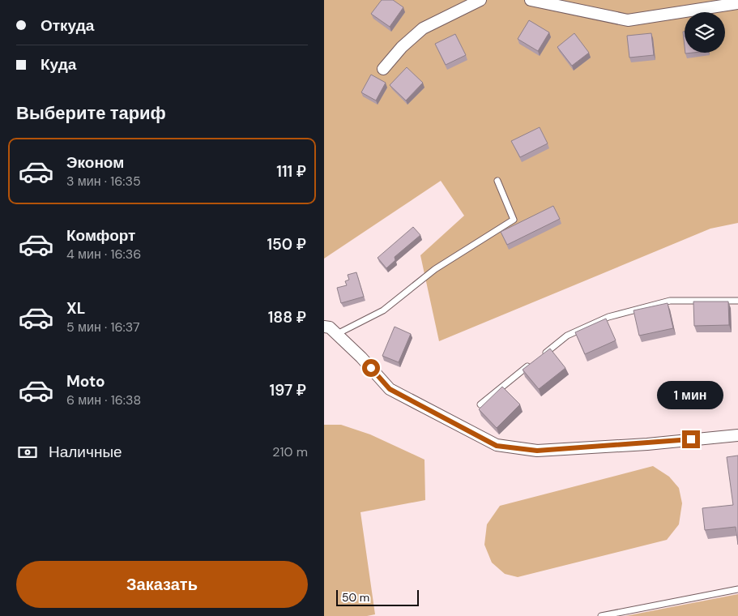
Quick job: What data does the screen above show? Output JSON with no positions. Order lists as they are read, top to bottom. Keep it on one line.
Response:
{"scale_bar":"50 m","page":{"banner":["Откуда","Куда"],"heading":"Выберите тариф","list":[{"name":"Эконом","note":"3 мин · 16:35","value":"111 ₽"},{"name":"Комфорт","note":"4 мин · 16:36","value":"150 ₽"},{"name":"XL","note":"5 мин · 16:37","value":"188 ₽"},{"name":"Moto","note":"6 мин · 16:38","value":"197 ₽"}],"bubble":"1 мин","pay":["Наличные","210 m"],"buttons":"Заказать","scale":"50 m"}}
